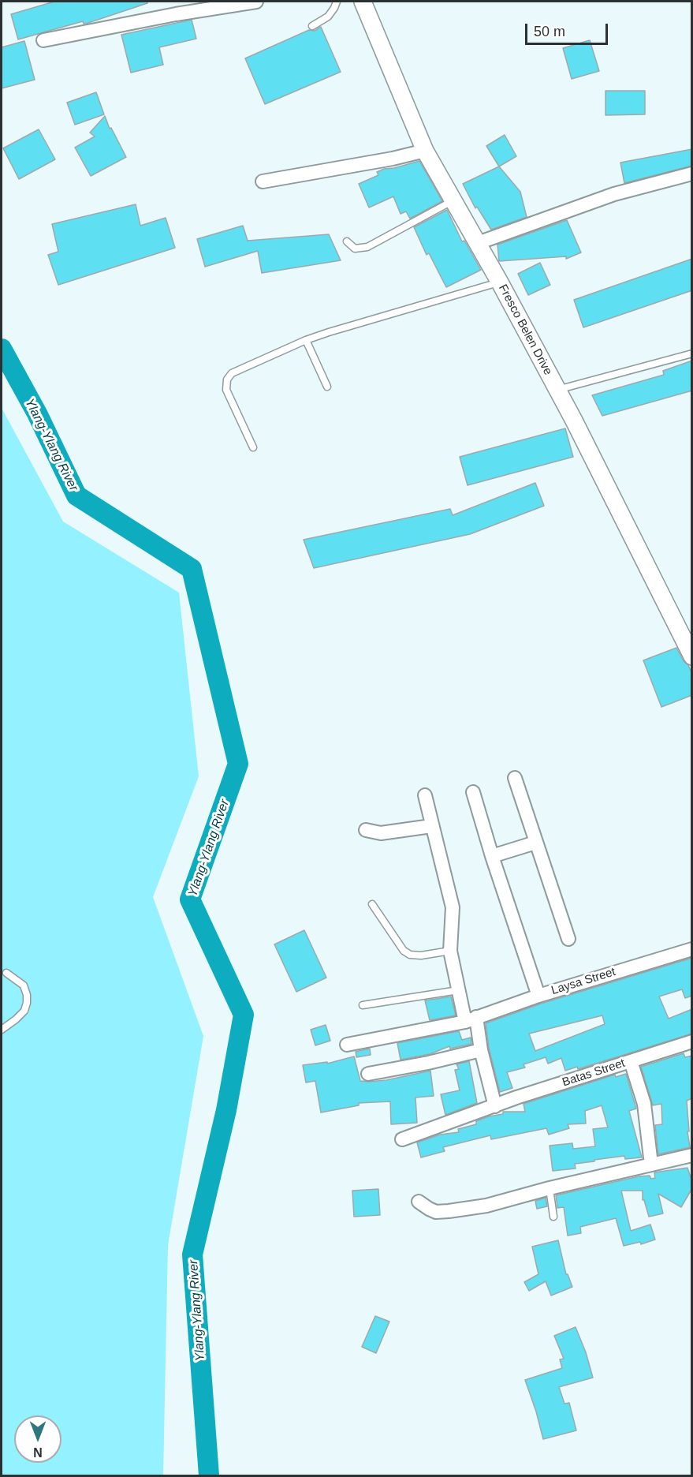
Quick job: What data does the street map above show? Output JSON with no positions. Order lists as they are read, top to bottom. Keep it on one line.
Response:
{"streets":{"street":["Fresco Belen Drive","Laysa Street","Batas Street"]},"water":["Ylang-Ylang River"],"scale_bar":"50 m","north":"bottom"}
